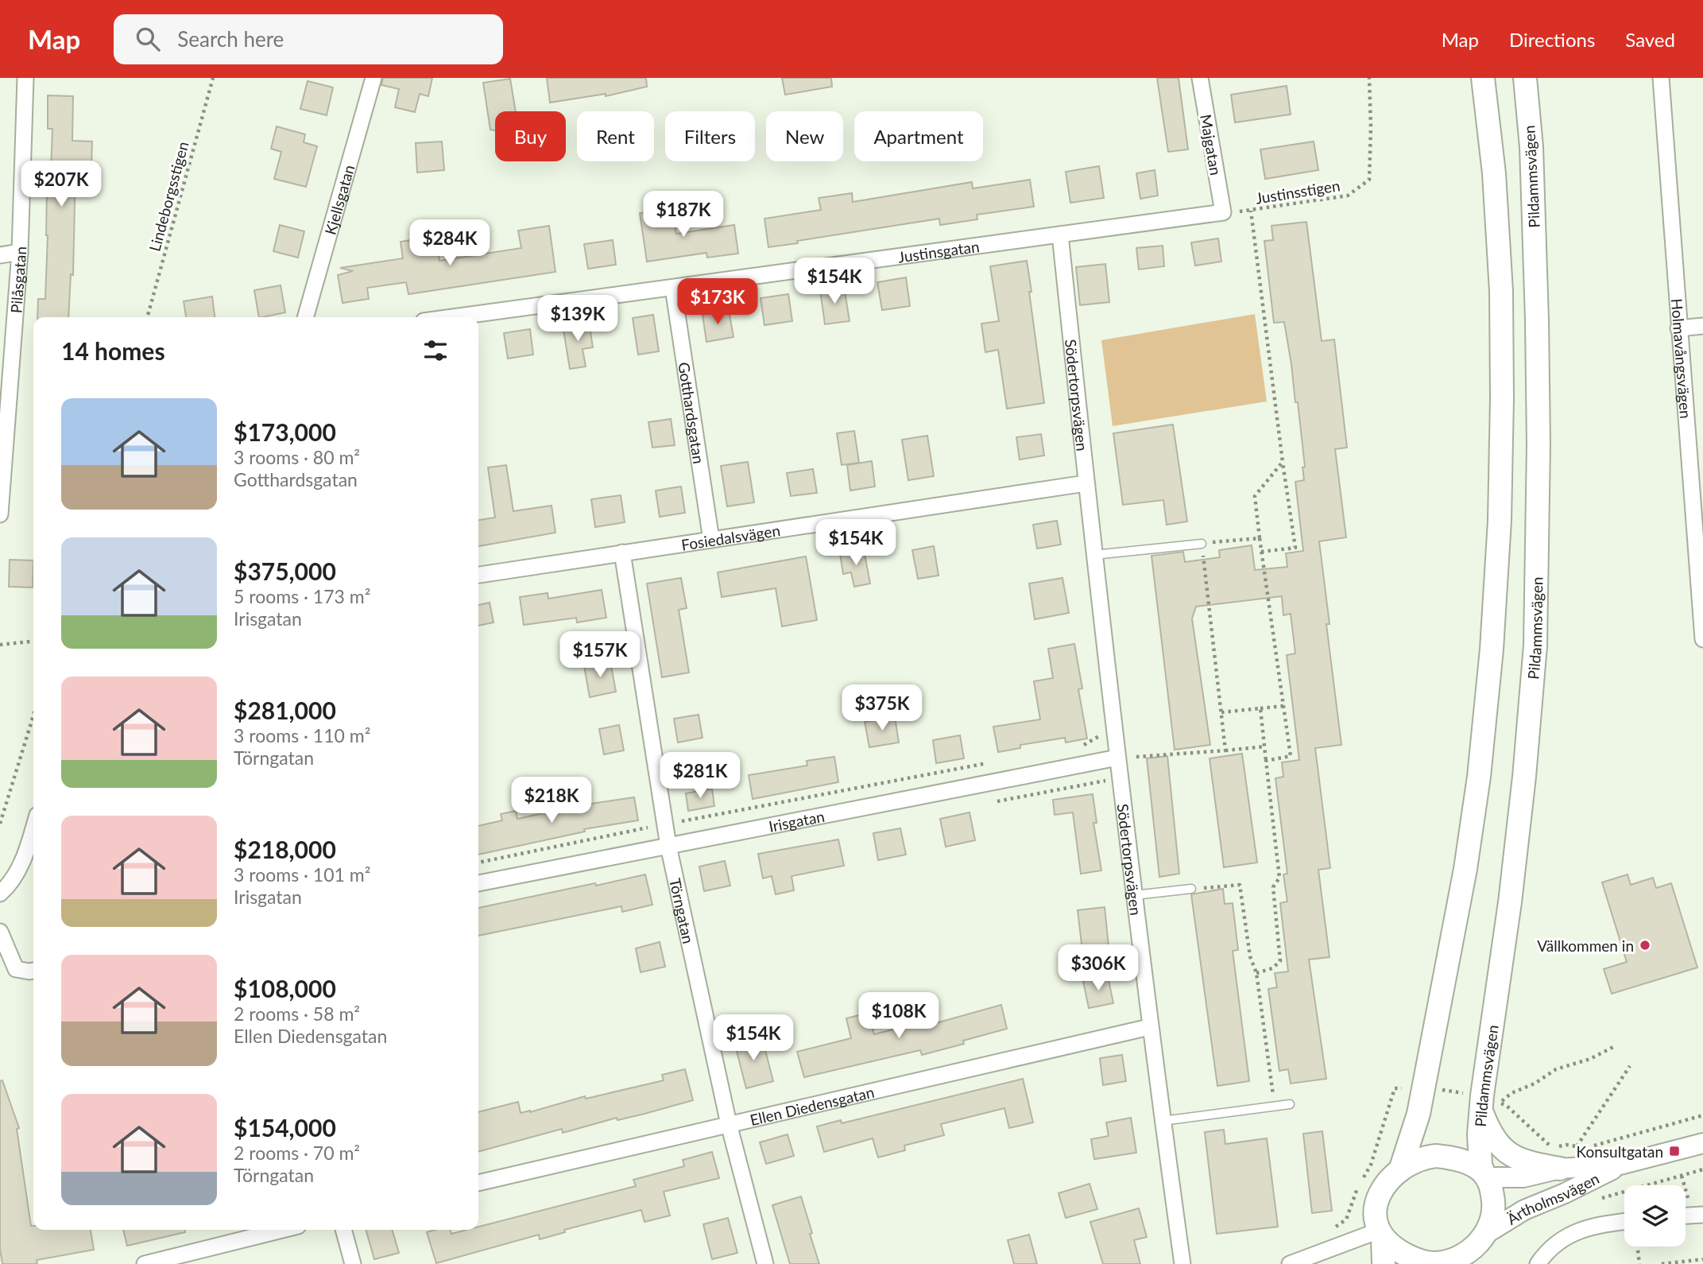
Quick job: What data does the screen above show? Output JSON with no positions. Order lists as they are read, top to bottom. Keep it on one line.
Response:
{"streets":{"main road":["Pildammsvägen","Ärtholmsvägen"],"street":["Majgatan","Kjellsgatan","Justinsgatan","Pilåsgatan","Holmavångsvägen","Södertorpsvägen","Gotthardsgatan","Fosiedalsvägen","Irisgatan","Törngatan","Ellen Diedensgatan"],"path":["Justinsstigen","Lindeborgsstigen"]},"crossings":[["Majgatan","Justinsstigen"],["Majgatan","Justinsgatan"],["Pildammsvägen","Ärtholmsvägen"],["Justinsstigen","Justinsgatan"],["Justinsgatan","Södertorpsvägen"],["Justinsgatan","Gotthardsgatan"],["Södertorpsvägen","Fosiedalsvägen"],["Södertorpsvägen","Irisgatan"],["Södertorpsvägen","Ellen Diedensgatan"],["Gotthardsgatan","Fosiedalsvägen"],["Fosiedalsvägen","Törngatan"],["Irisgatan","Törngatan"],["Törngatan","Ellen Diedensgatan"]],"places":{"other":["Vällkommen in"],"transit":["Konsultgatan"]},"page":{"header":"Map","search":"Search here","nav":["Map","Directions","Saved"],"chip":["Buy","Rent","Filters","New","Apartment"],"price":["$207K","$187K","$284K","$154K","$173K","$139K","$154K","$157K","$375K","$281K","$218K","$306K","$108K","$154K"],"heading":"14 homes","list":[{"name":"$173,000","note":"3 rooms · 80 m² · Gotthardsgatan"},{"name":"$375,000","note":"5 rooms · 173 m² · Irisgatan"},{"name":"$281,000","note":"3 rooms · 110 m² · Törngatan"},{"name":"$218,000","note":"3 rooms · 101 m² · Irisgatan"},{"name":"$108,000","note":"2 rooms · 58 m² · Ellen Diedensgatan"},{"name":"$154,000","note":"2 rooms · 70 m² · Törngatan"}]}}
